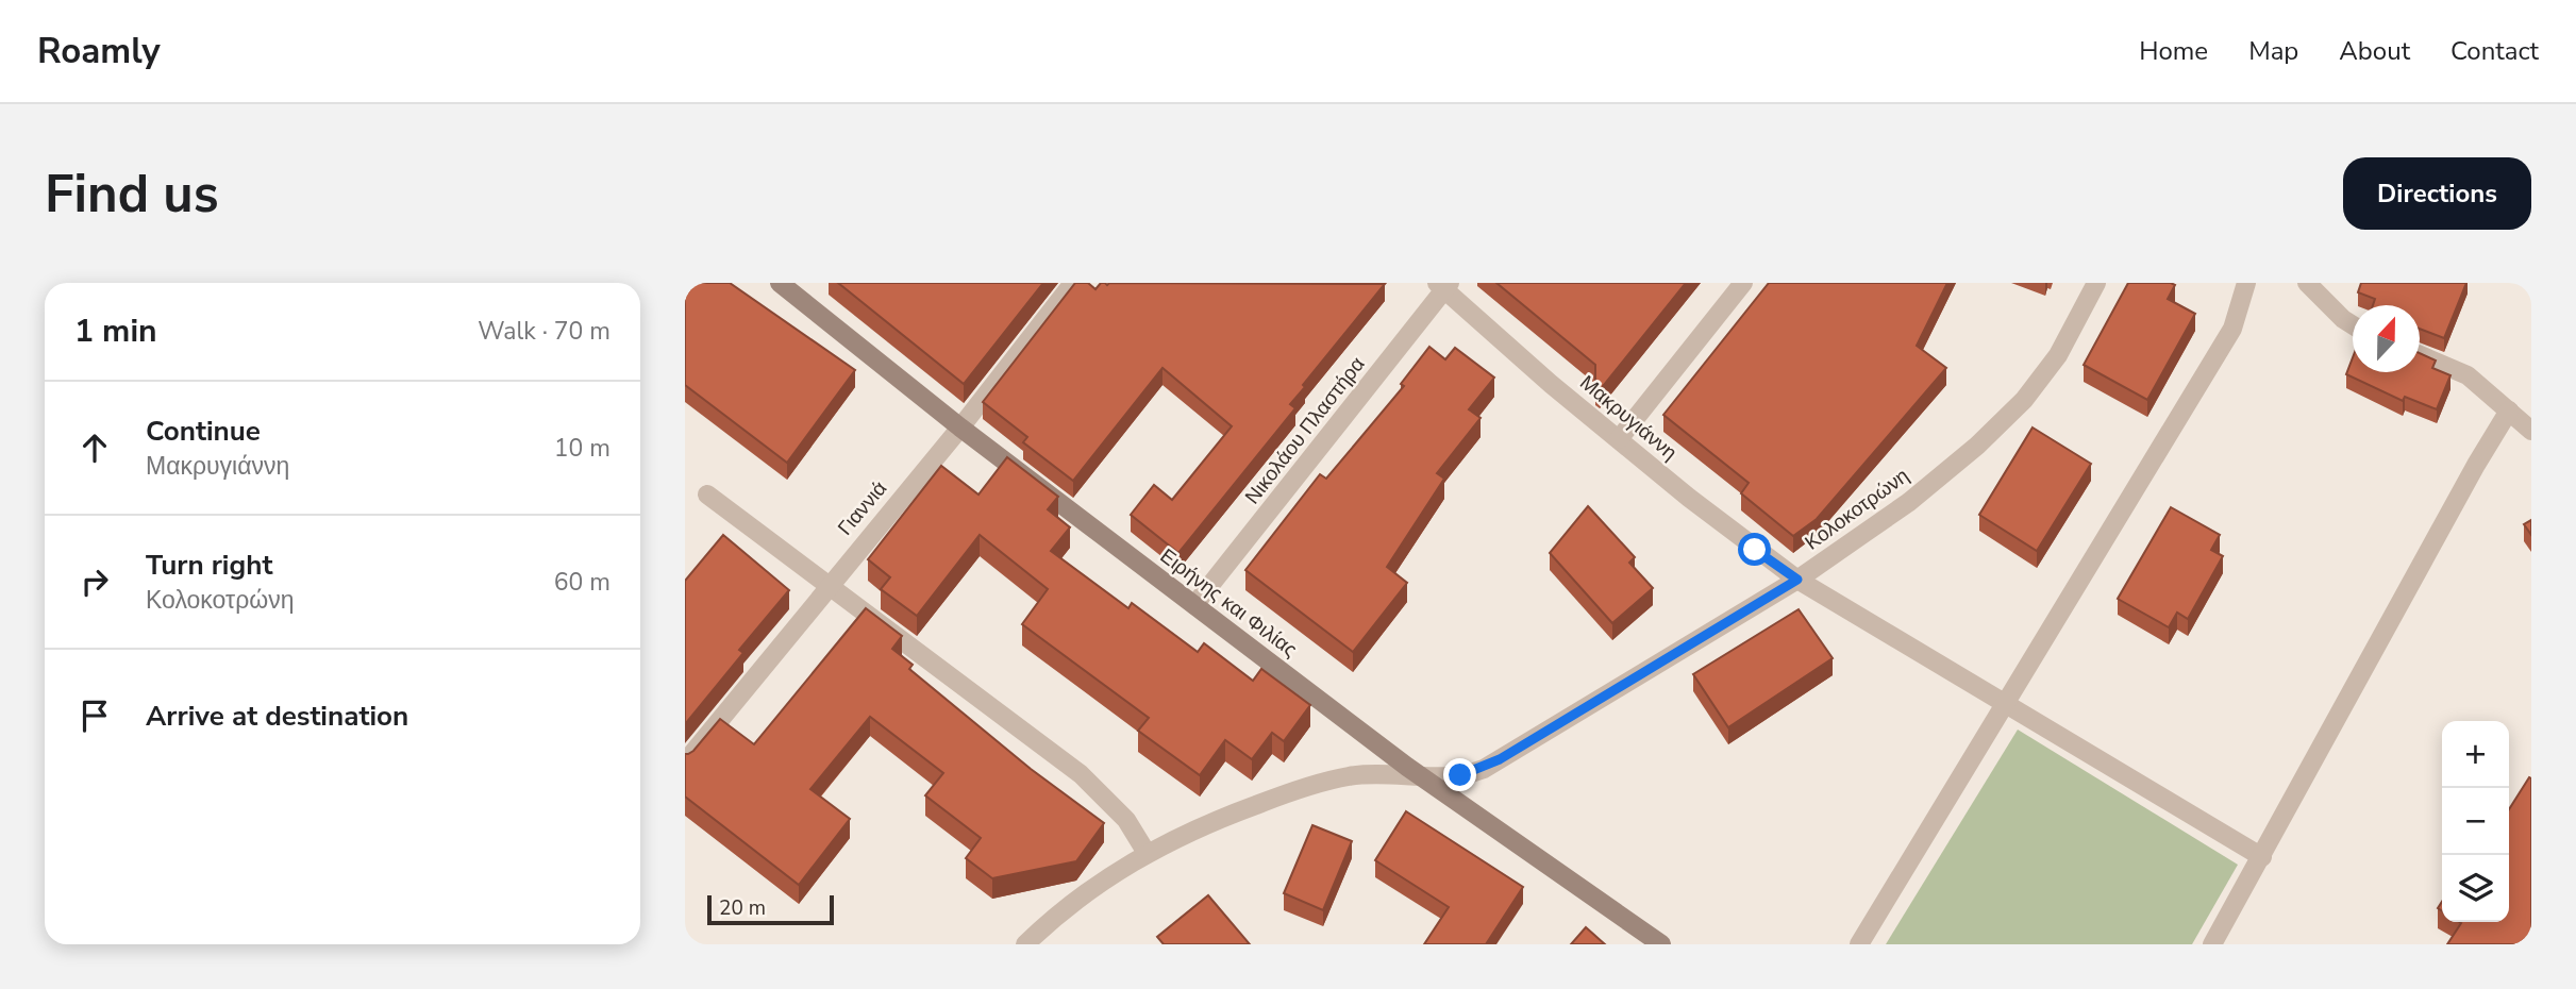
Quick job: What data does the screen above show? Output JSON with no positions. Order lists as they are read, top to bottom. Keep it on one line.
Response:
{"streets":{"street":["Μακρυγιάννη","Νικολάου Πλαστήρα","Γιαννιά","Κολοκοτρώνη","Ειρήνης και Φιλίας"]},"crossings":[["Μακρυγιάννη","Νικολάου Πλαστήρα"],["Μακρυγιάννη","Κολοκοτρώνη"],["Νικολάου Πλαστήρα","Ειρήνης και Φιλίας"],["Γιαννιά","Ειρήνης και Φιλίας"],["Κολοκοτρώνη","Ειρήνης και Φιλίας"]],"scale_bar":"20 m","north":"top","page":{"header":"Roamly","nav":["Home","Map","About","Contact"],"buttons":"Directions","title":"Find us","heading":["1 min","Walk · 70 m"],"list":[["Continue","Μακρυγιάννη","10 m"],["Turn right","Κολοκοτρώνη","60 m"],"Arrive at destination"],"map_buttons":["+","−"],"scale":"20 m"}}
